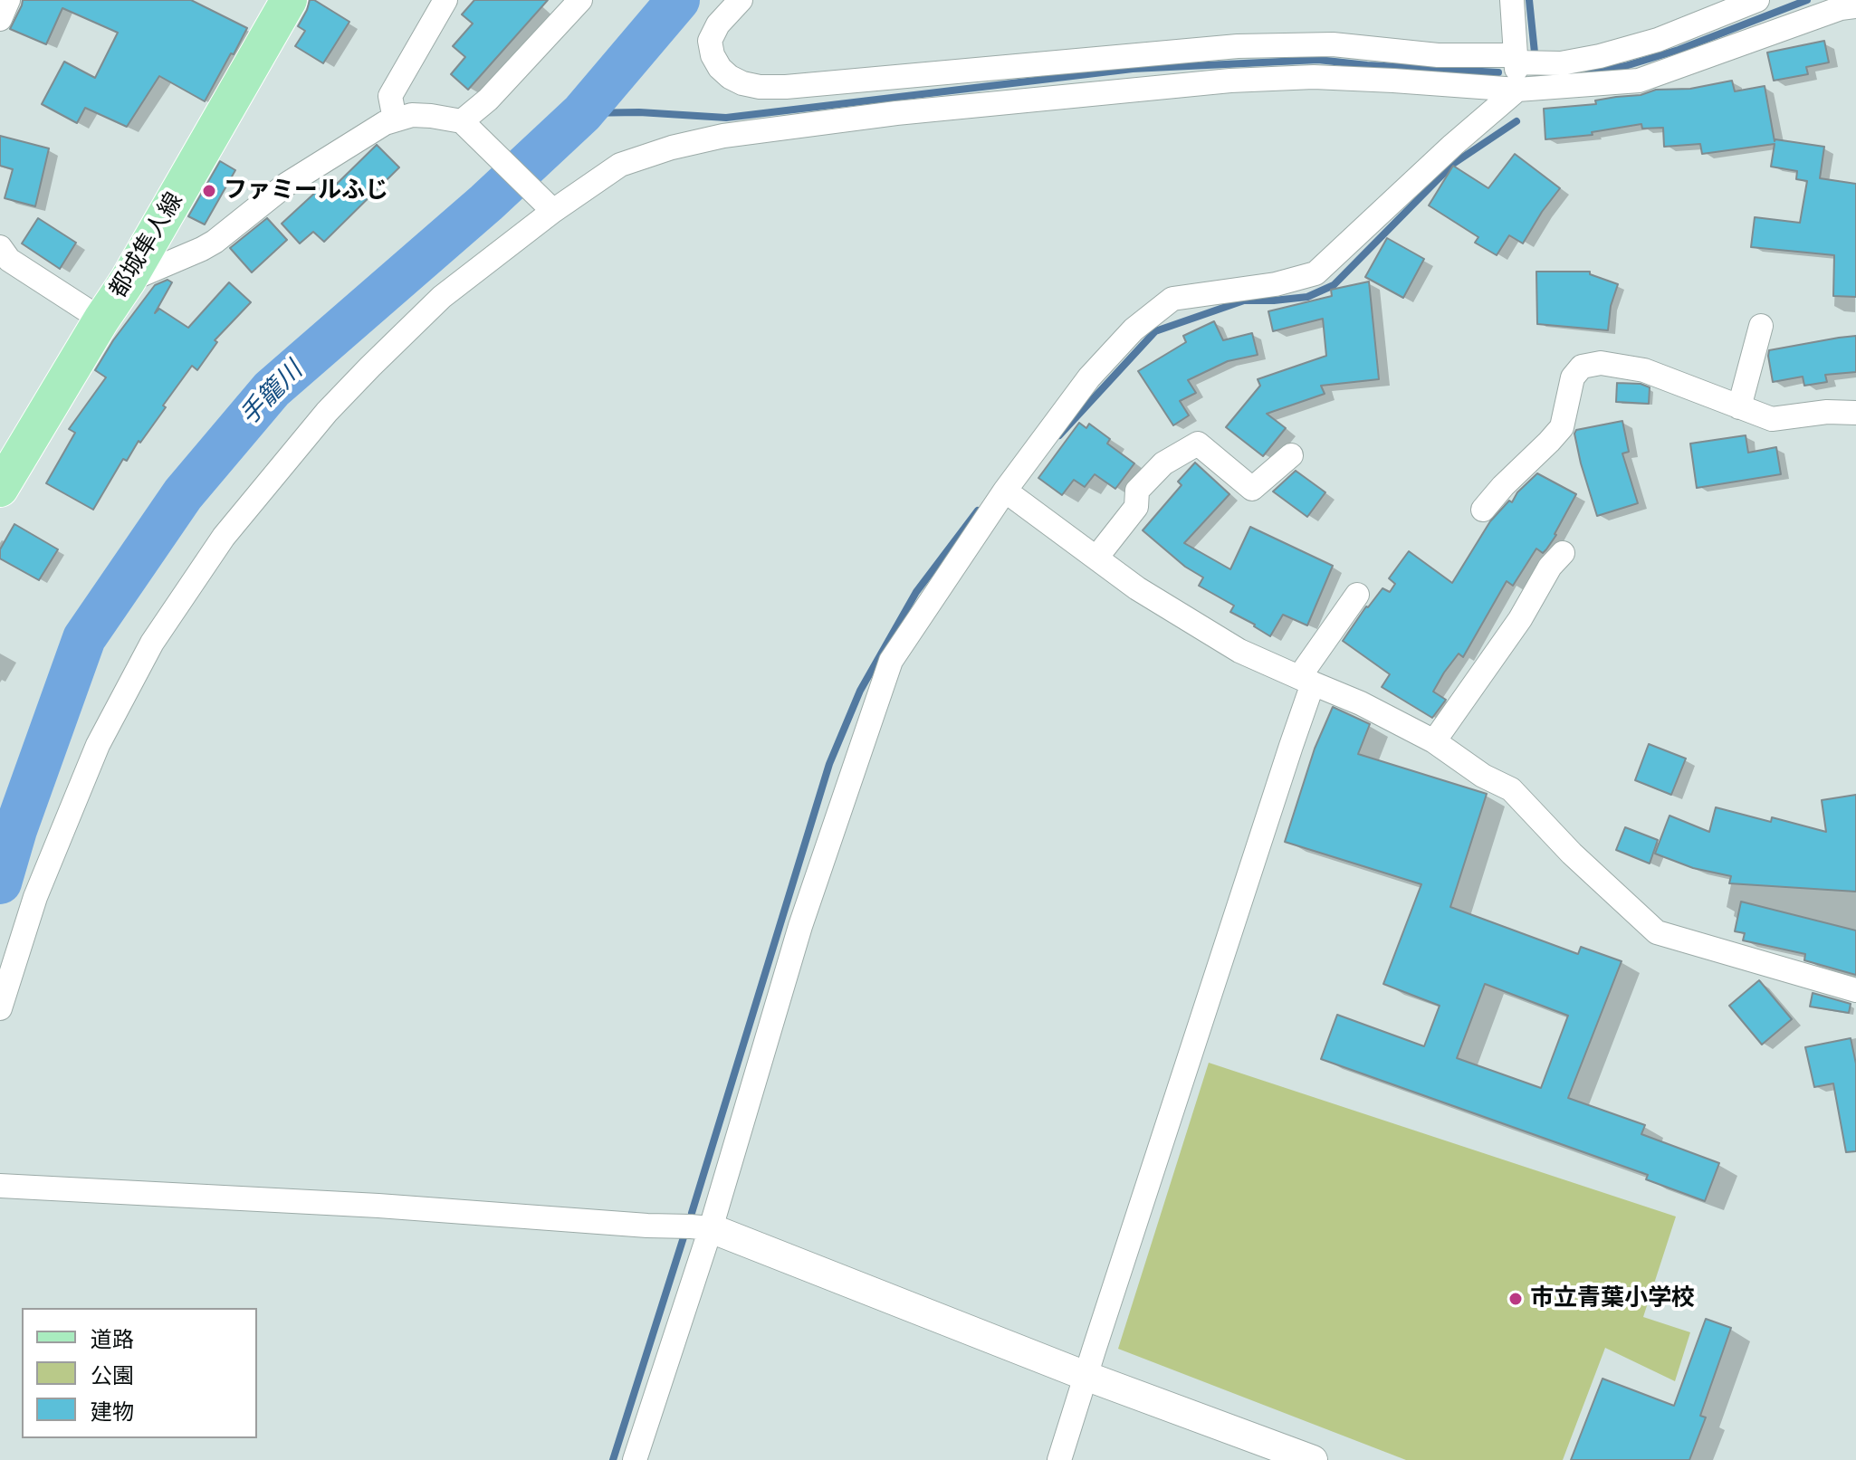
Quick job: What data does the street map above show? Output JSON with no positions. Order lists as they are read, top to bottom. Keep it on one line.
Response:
{"streets":{"main road":["都城隼人線"]},"water":["手籠川"],"places":["ファミールふじ","市立青葉小学校"],"legend":["道路","公園","建物"]}
